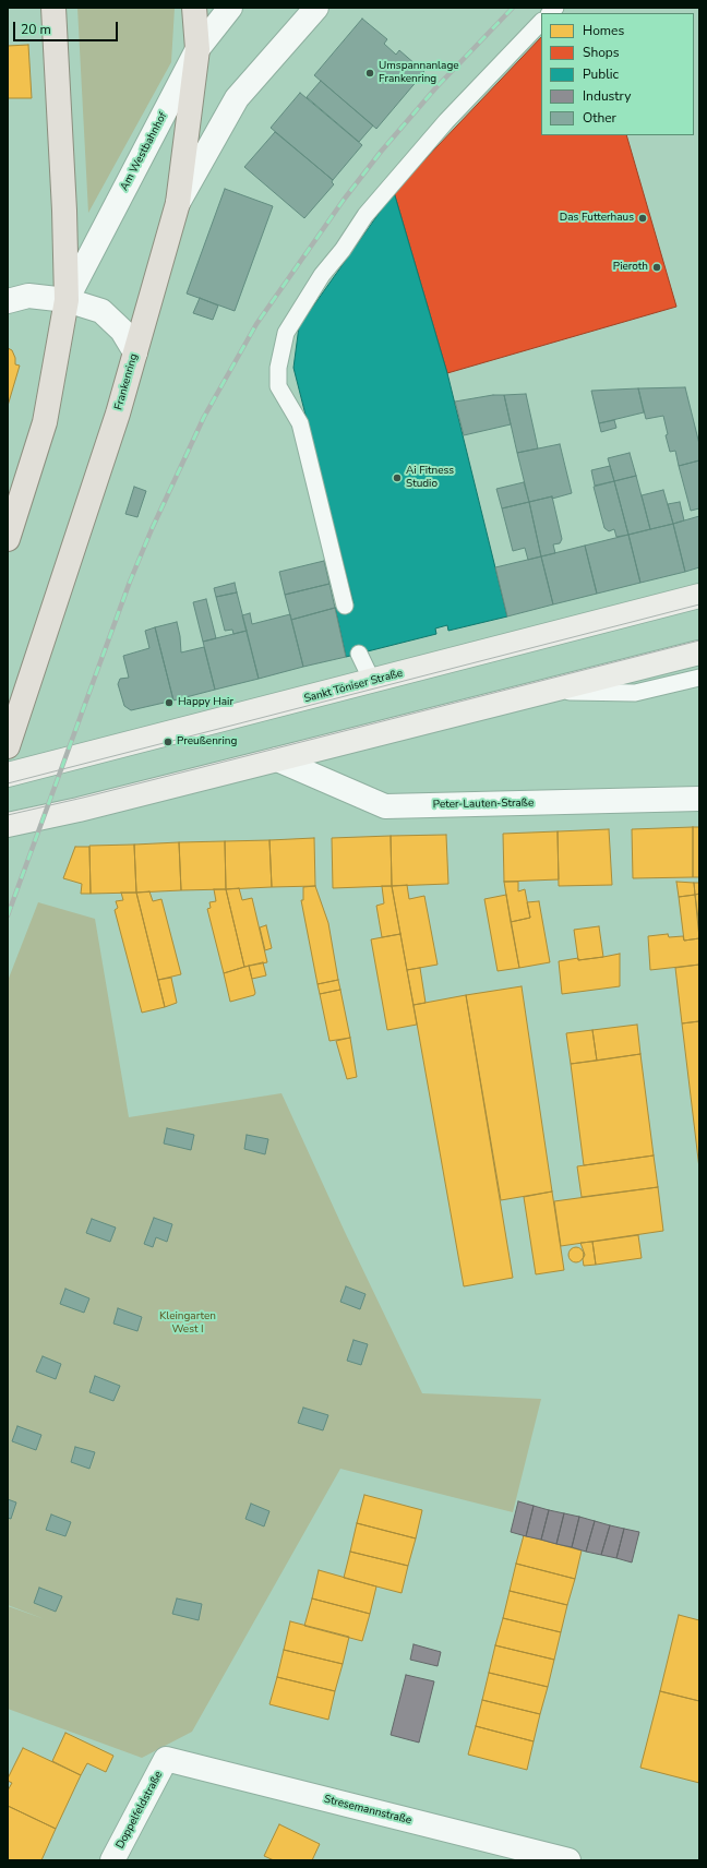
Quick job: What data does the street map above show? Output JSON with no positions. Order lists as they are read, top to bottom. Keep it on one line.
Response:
{"streets":{"main road":["Frankenring","Sankt Töniser Straße"],"street":["Am Westbahnhof","Peter-Lauten-Straße","Doppelfeldstraße","Stresemannstraße"]},"crossings":[["Am Westbahnhof","Frankenring"],["Doppelfeldstraße","Stresemannstraße"]],"parks":["Kleingarten West I"],"places":["Umspannanlage Frankenring","Das Futterhaus","Pieroth","Ai Fitness Studio","Happy Hair","Preußenring"],"legend":["Homes","Shops","Public","Industry","Other"],"scale_bar":"20 m"}
